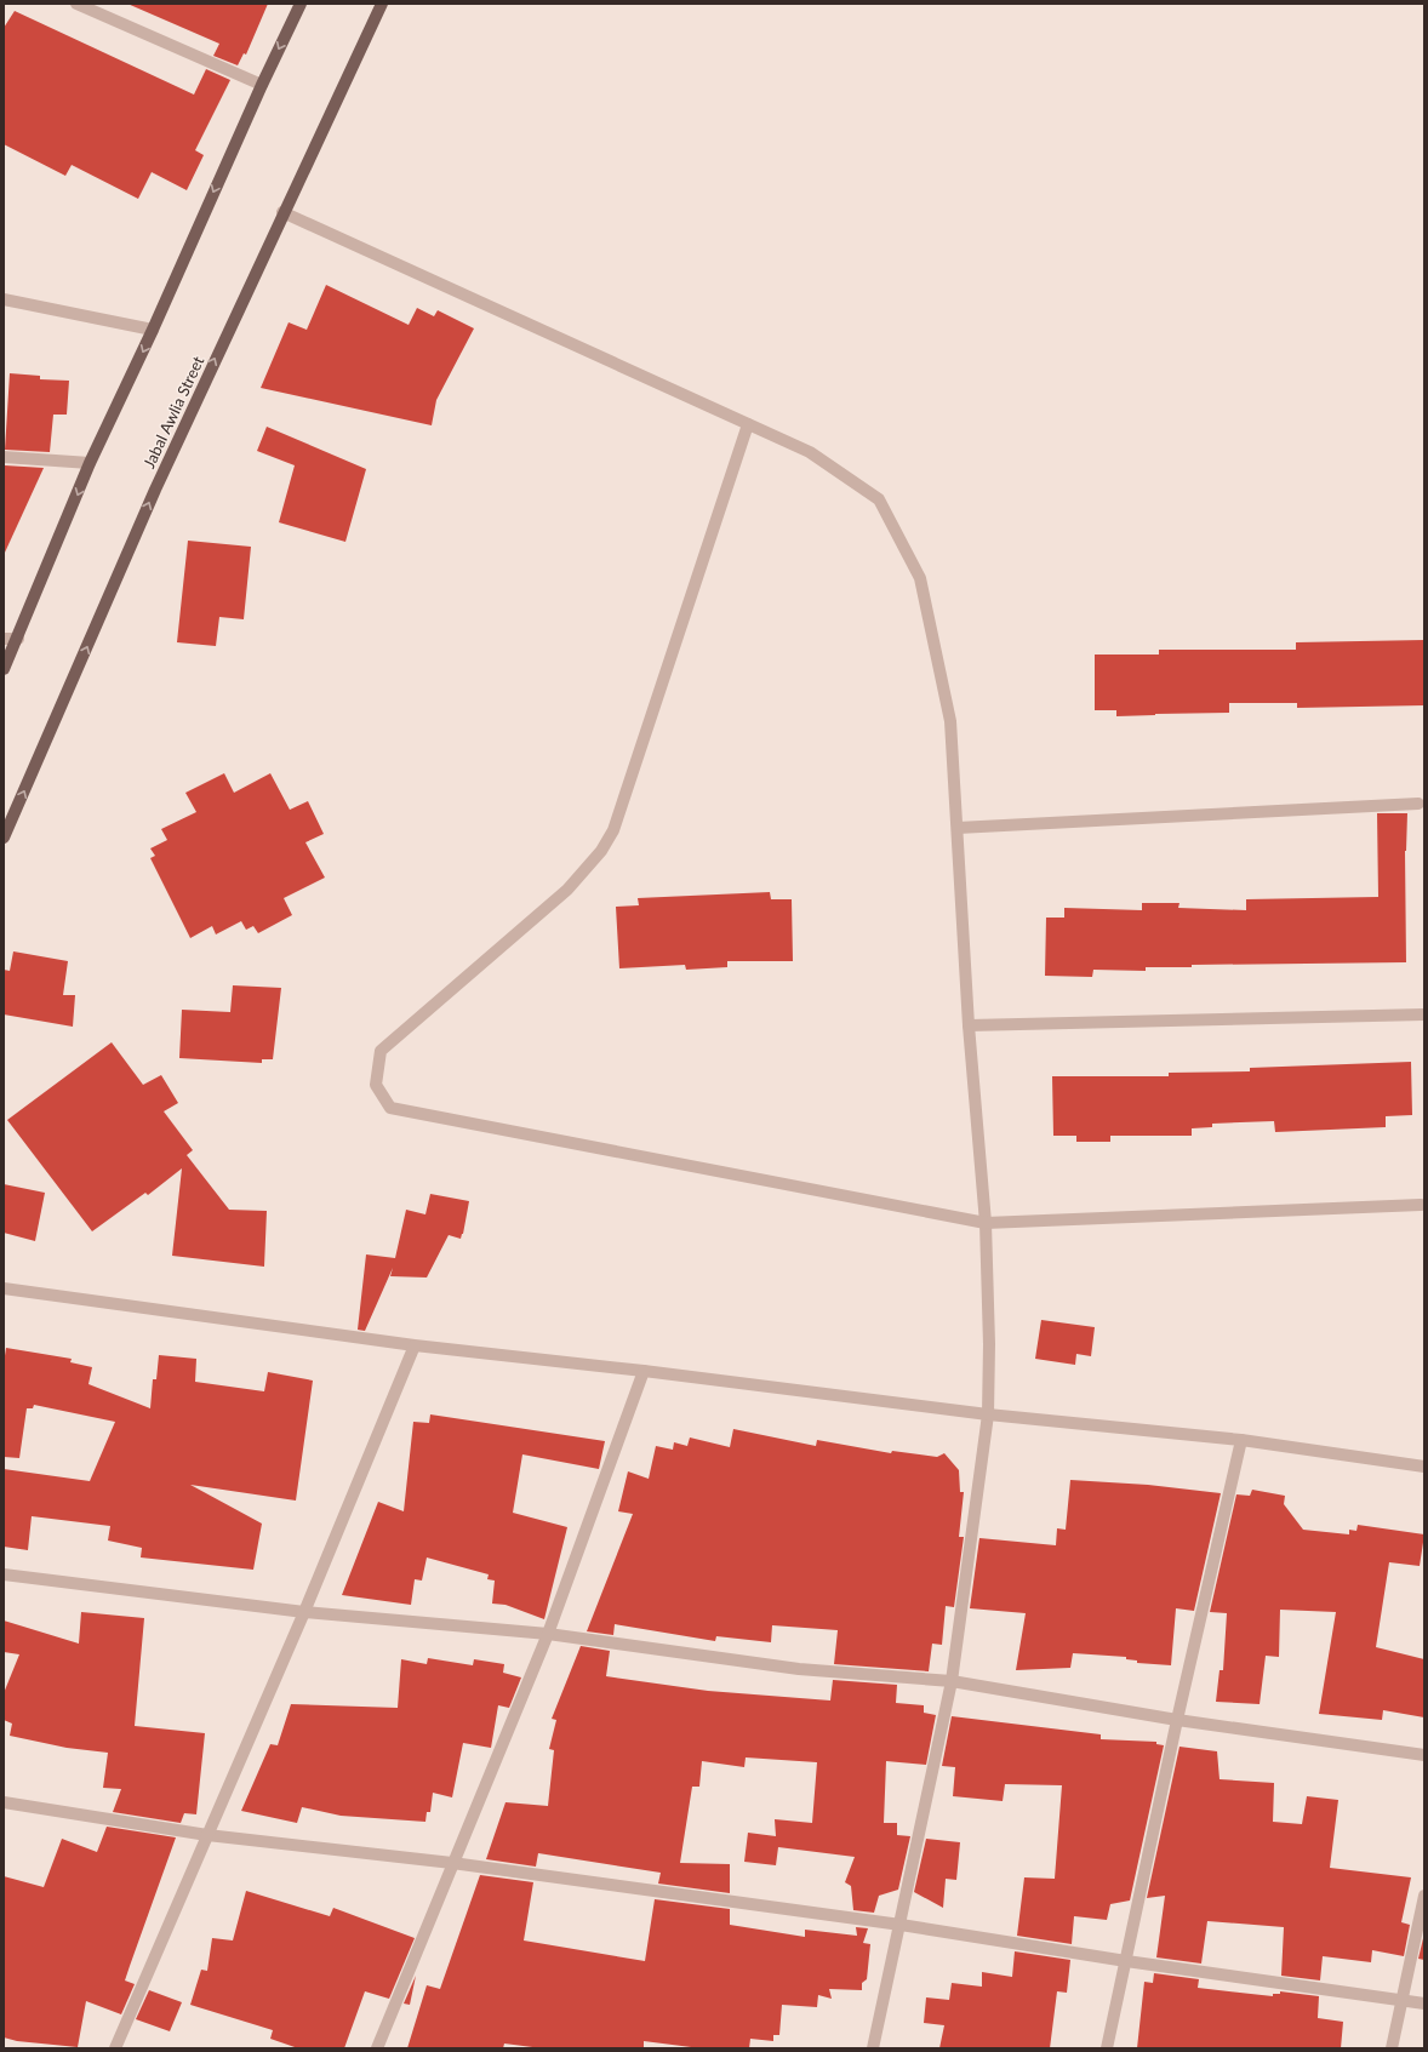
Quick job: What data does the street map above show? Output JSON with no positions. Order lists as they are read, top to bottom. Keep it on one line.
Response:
{"streets":{"main road":["Jabal Awlia Street"]}}
